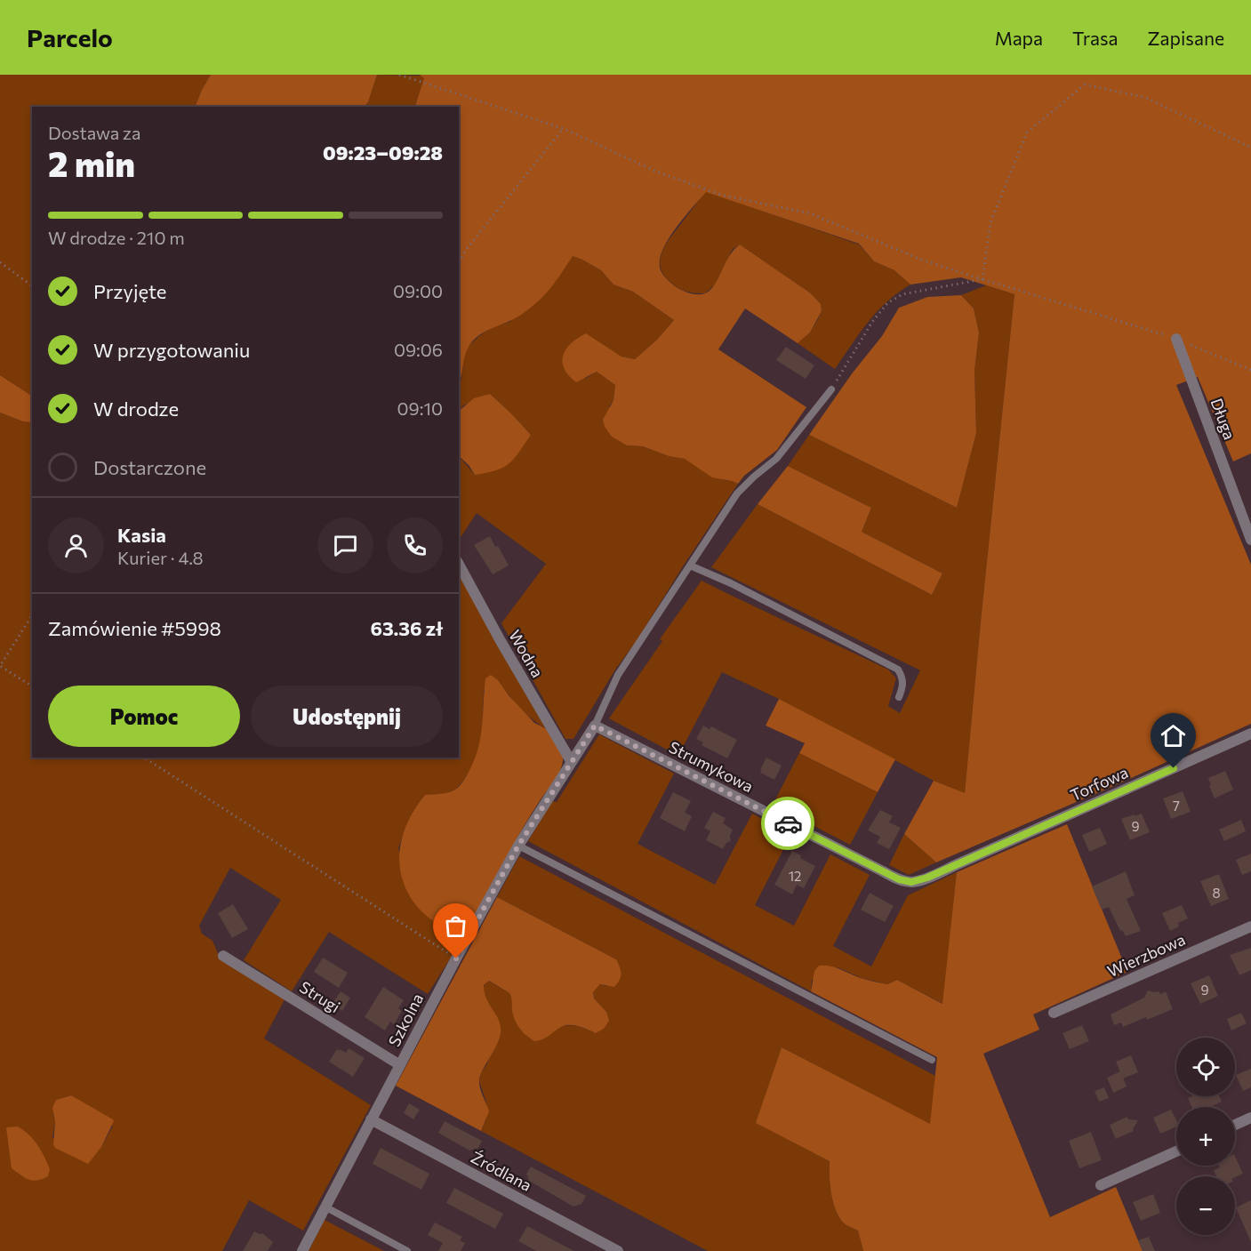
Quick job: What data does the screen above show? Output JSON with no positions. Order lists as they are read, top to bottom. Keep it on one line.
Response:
{"streets":{"street":["Długa","Wodna","Strumykowa","Torfowa","Wierzbowa","Strugi","Szkolna","Źródlana"]},"crossings":[["Wodna","Szkolna"],["Strumykowa","Torfowa"],["Strumykowa","Szkolna"],["Strugi","Szkolna"],["Szkolna","Źródlana"]],"house_numbers":["7","9","12","8","9"],"page":{"header":"Parcelo","nav":["Mapa","Trasa","Zapisane"],"heading":["2 min","Dostawa za","09:23–09:28"],"panel":["Kasia","Kurier · 4.8","Zamówienie #5998","63.36 zł"],"bar":"W drodze · 210 m","list":[["Przyjęte","09:00"],["W przygotowaniu","09:06"],["W drodze","09:10"],"Dostarczone"],"buttons":["Pomoc","Udostępnij"],"map_buttons":["+","−"]}}
